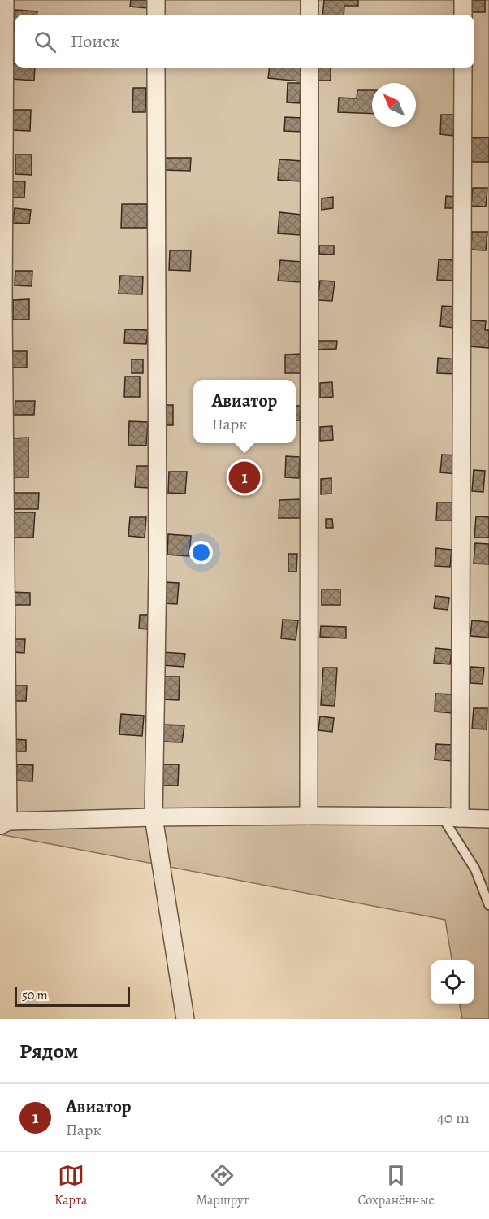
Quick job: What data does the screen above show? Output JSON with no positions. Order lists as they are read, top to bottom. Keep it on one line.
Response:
{"scale_bar":"50 m","north":"top left","page":{"search":"Поиск","popup":["Авиатор","Парк"],"pins":"1","scale":"50 m","heading":"Рядом","list":[{"mark":"1","name":"Авиатор","note":"Парк","value":"40 m"}],"nav":["Карта","Маршрут","Сохранённые"]}}
